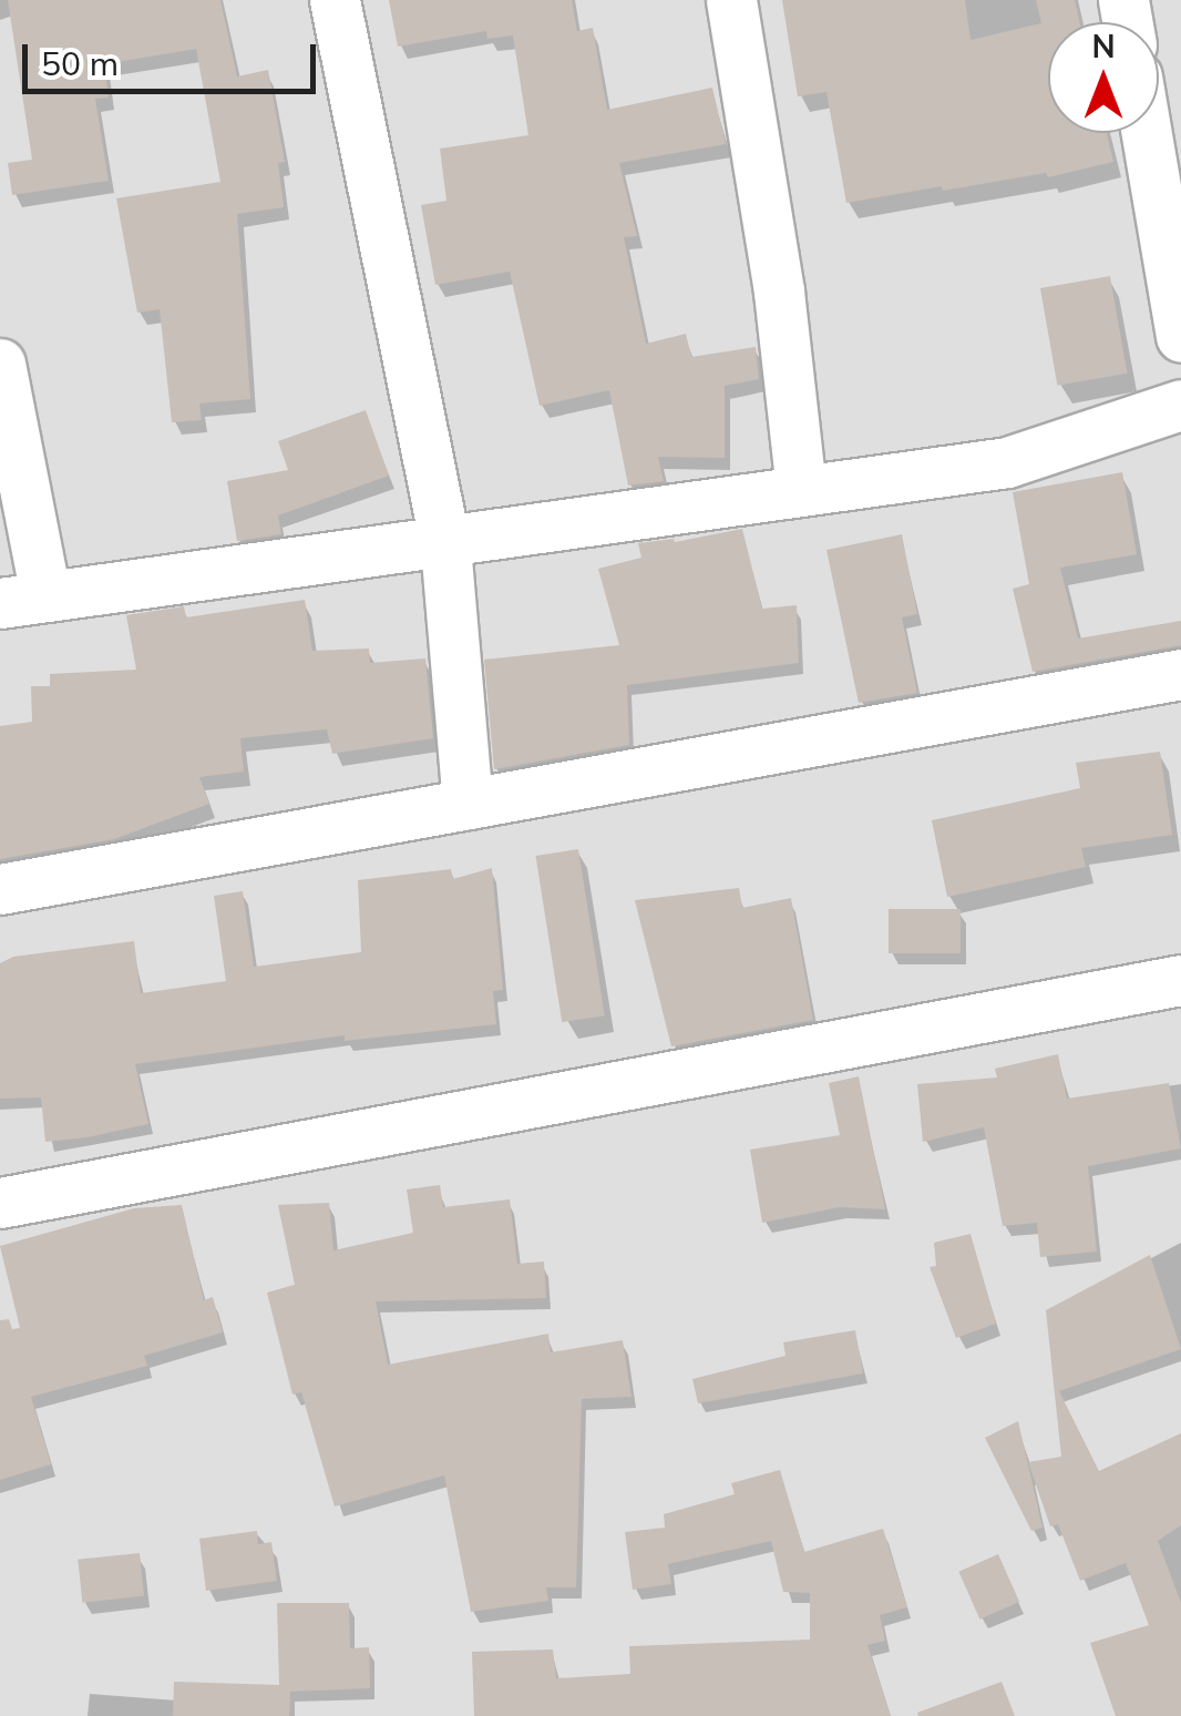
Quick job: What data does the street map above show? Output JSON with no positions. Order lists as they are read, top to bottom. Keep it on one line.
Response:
{"scale_bar":"50 m","north":"top"}
